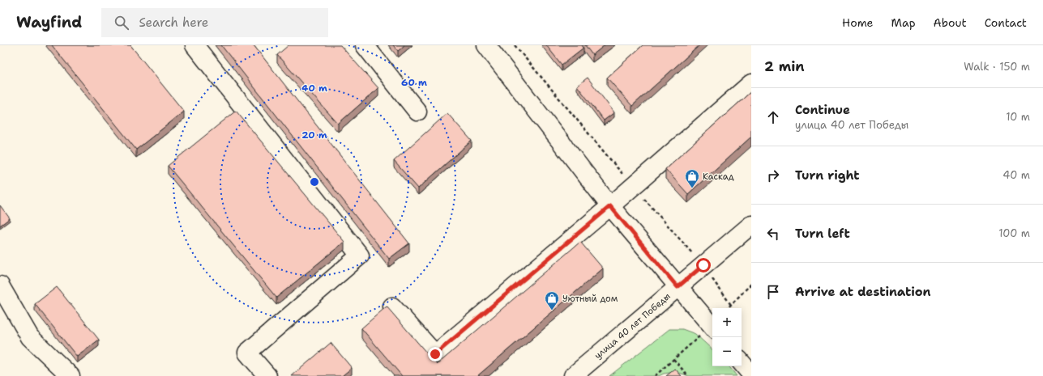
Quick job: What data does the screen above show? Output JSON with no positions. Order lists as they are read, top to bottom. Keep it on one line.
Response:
{"streets":{"street":["улица 40 лет Победы"]},"places":{"shop":["Каскад","Уютный дом"]},"page":{"header":"Wayfind","search":"Search here","nav":["Home","Map","About","Contact"],"heading":["2 min","Walk · 150 m"],"list":[["Continue","улица 40 лет Победы","10 m"],["Turn right","40 m"],["Turn left","100 m"],"Arrive at destination"],"map_buttons":["+","−"]},"rings":["60 m","40 m","20 m"]}
